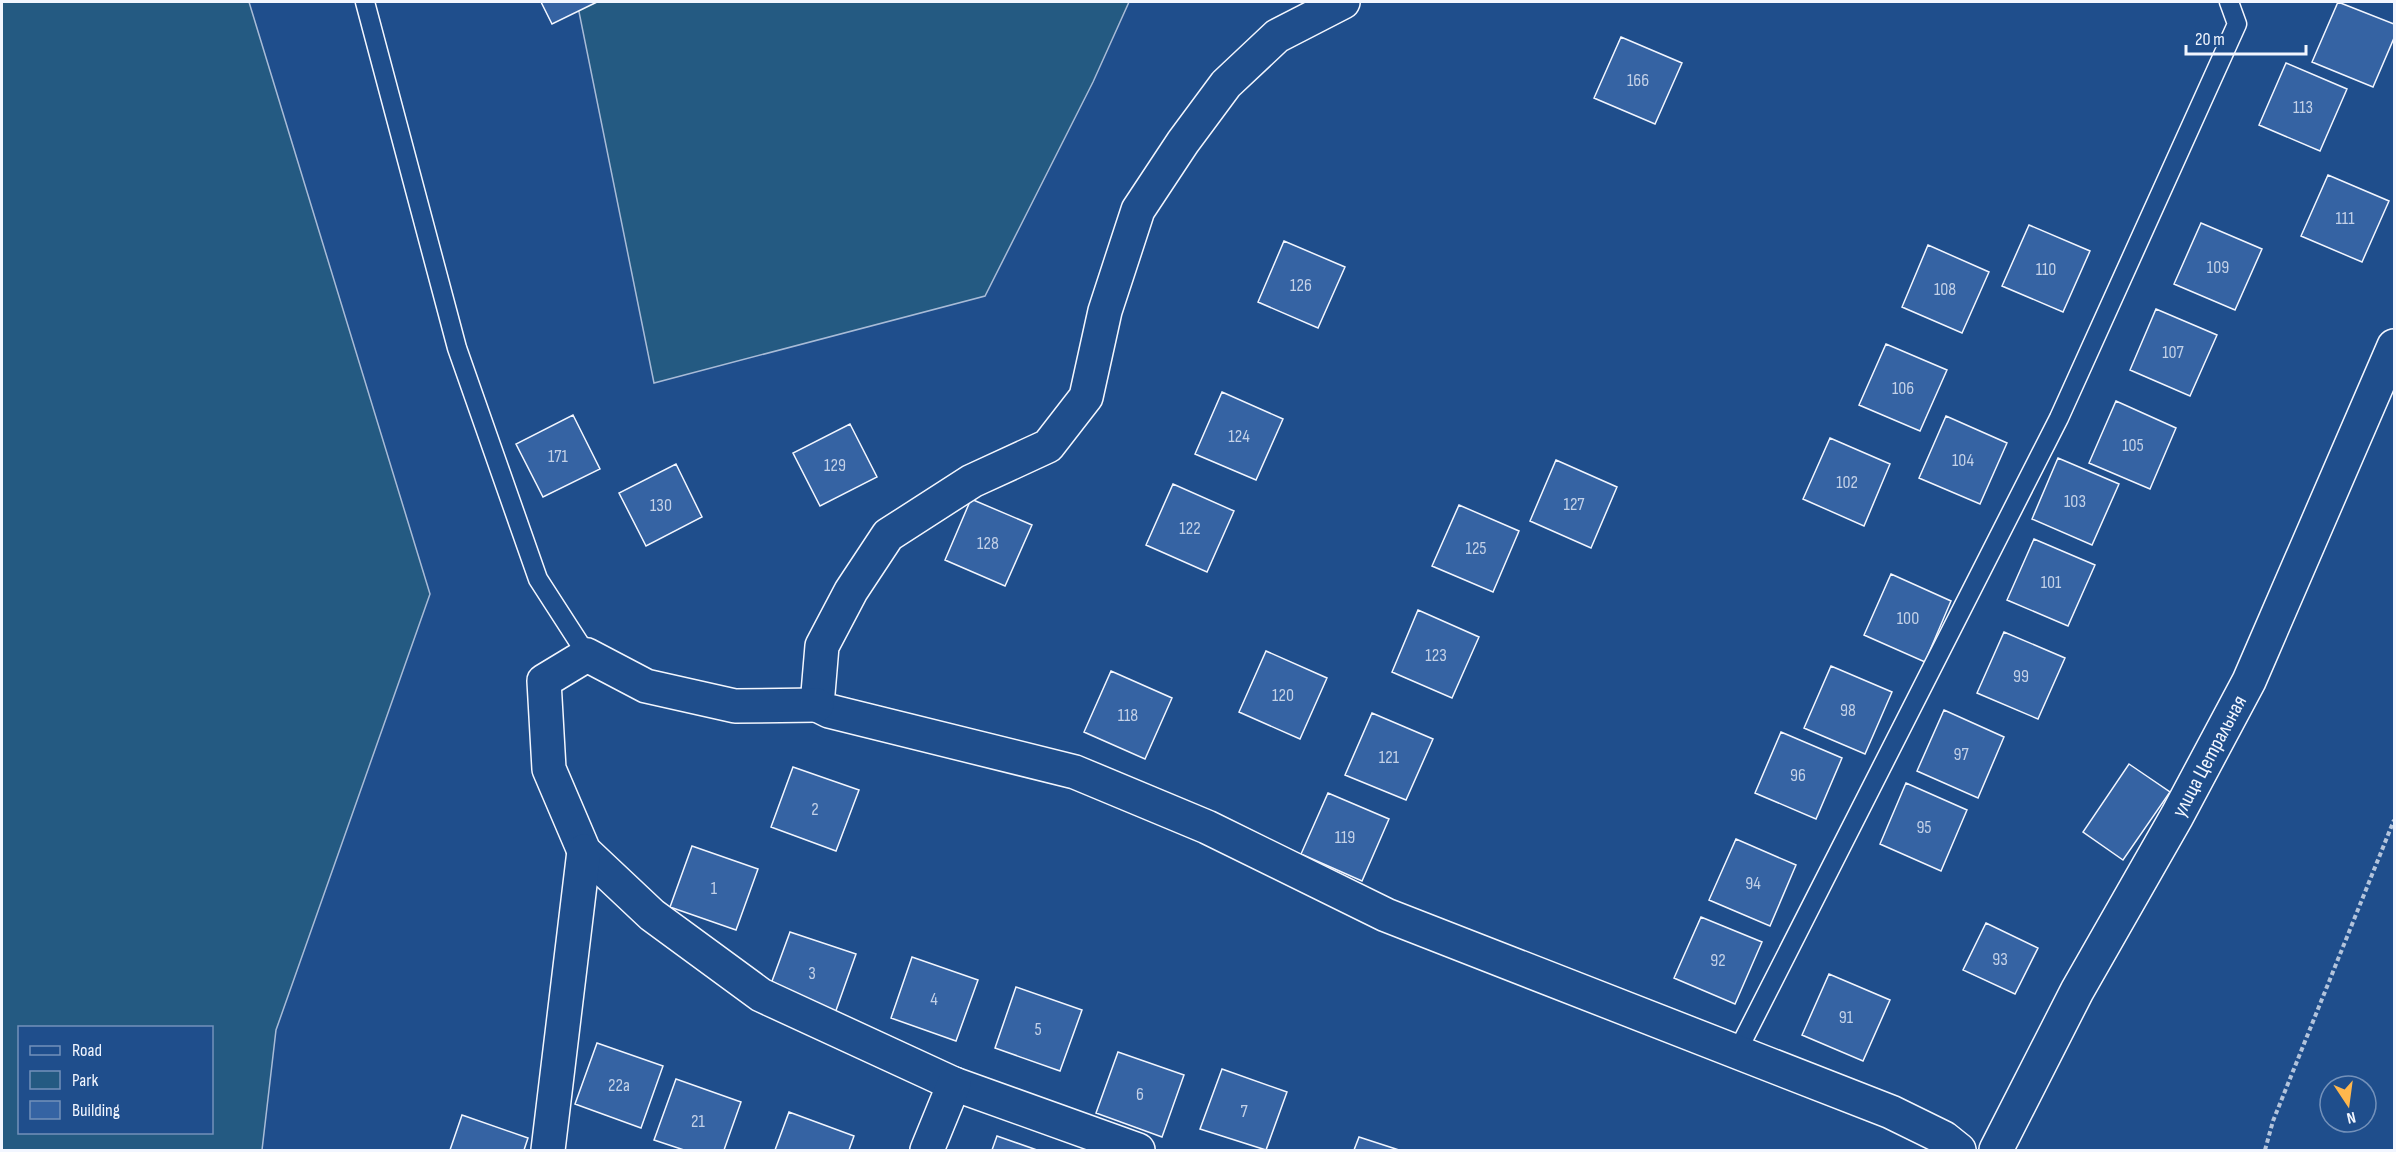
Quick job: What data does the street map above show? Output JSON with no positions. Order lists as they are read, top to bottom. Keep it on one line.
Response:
{"streets":{"street":["улица Цетральная"]},"house_numbers":["166","113","111","109","110","126","108","107","106","124","105","171","104","129","102","103","127","130","122","128","125","101","100","123","99","120","98","118","97","121","96","2","95","119","94","1","93","92","3","4","91","5","22а","6","7","21"],"legend":["Road","Park","Building"],"scale_bar":"20 m","north":"bottom"}
